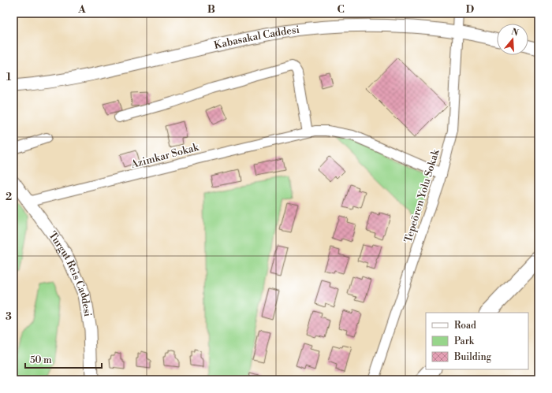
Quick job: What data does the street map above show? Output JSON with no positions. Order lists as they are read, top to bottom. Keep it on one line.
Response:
{"streets":{"street":["Kabasakal Caddesi","Azimkar Sokak","Tepeören Yolu Sokak","Turgut Reis Caddesi"]},"crossings":[["Kabasakal Caddesi","Tepeören Yolu Sokak"],["Azimkar Sokak","Tepeören Yolu Sokak"],["Azimkar Sokak","Turgut Reis Caddesi"]],"legend":["Road","Park","Building"],"scale_bar":"50 m","north":"top","grid":{"columns":["A","B","C","D"],"rows":["1","2","3"]}}
